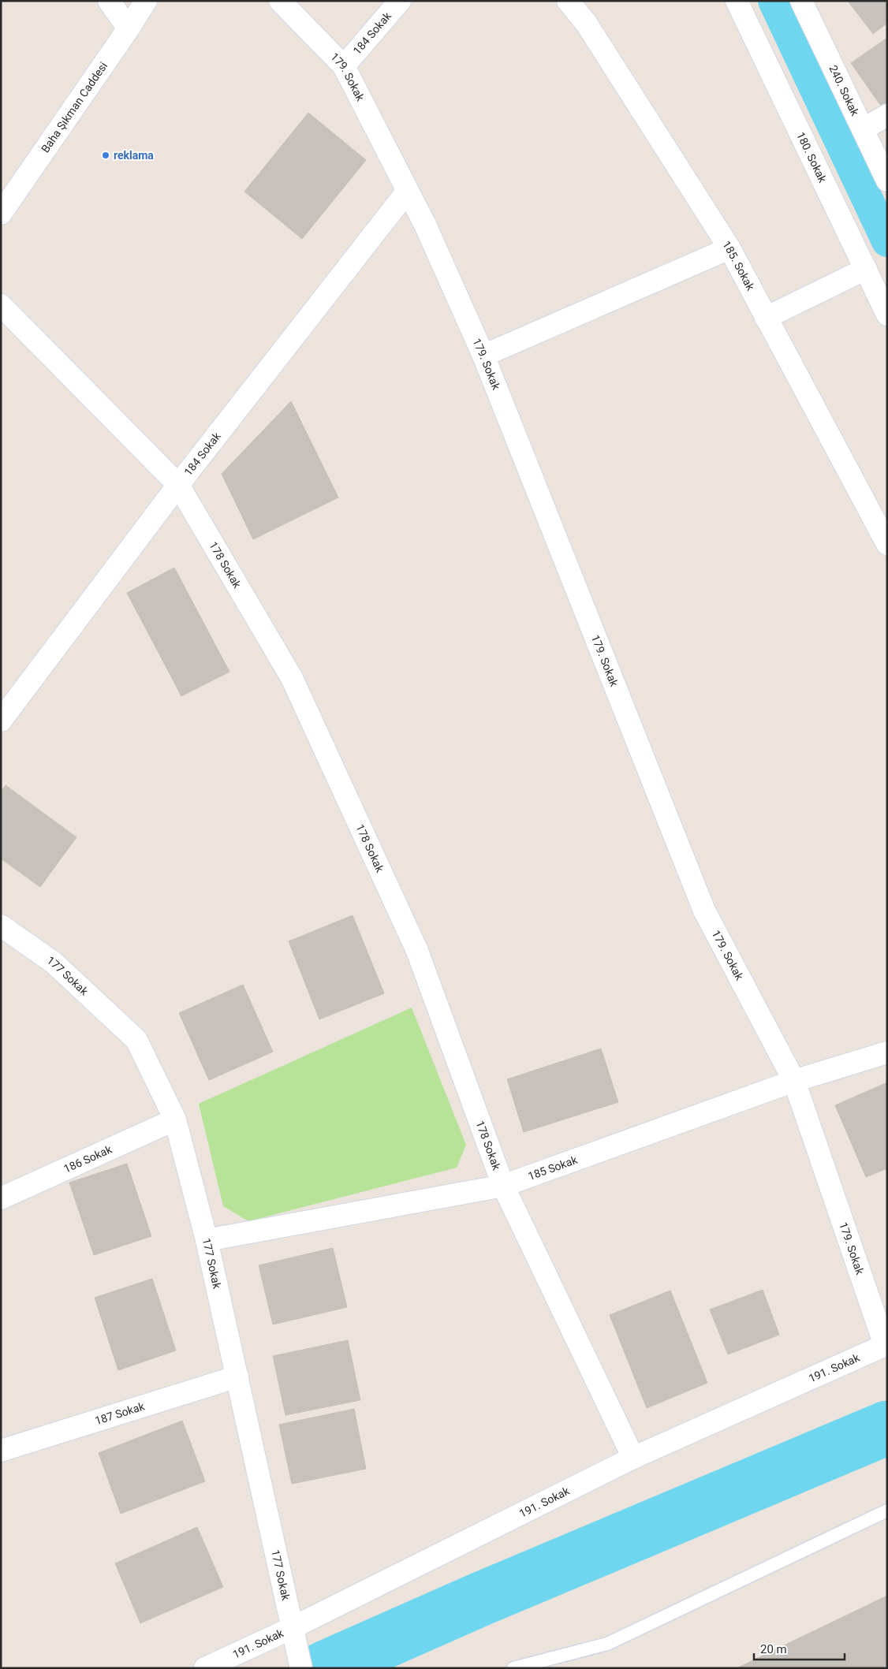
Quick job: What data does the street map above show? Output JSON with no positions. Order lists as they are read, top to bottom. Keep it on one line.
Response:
{"streets":{"street":["184 Sokak","179. Sokak","240. Sokak","Baha Şıkman Caddesi","180. Sokak","185. Sokak","178 Sokak","177 Sokak","186 Sokak","185 Sokak","191. Sokak","187 Sokak"]},"crossings":[["184 Sokak","179. Sokak"],["184 Sokak","178 Sokak"],["179. Sokak","185 Sokak"],["179. Sokak","191. Sokak"],["178 Sokak","185 Sokak"],["178 Sokak","191. Sokak"],["177 Sokak","186 Sokak"],["177 Sokak","185 Sokak"],["177 Sokak","191. Sokak"],["177 Sokak","187 Sokak"]],"places":["reklama"],"scale_bar":"20 m"}
